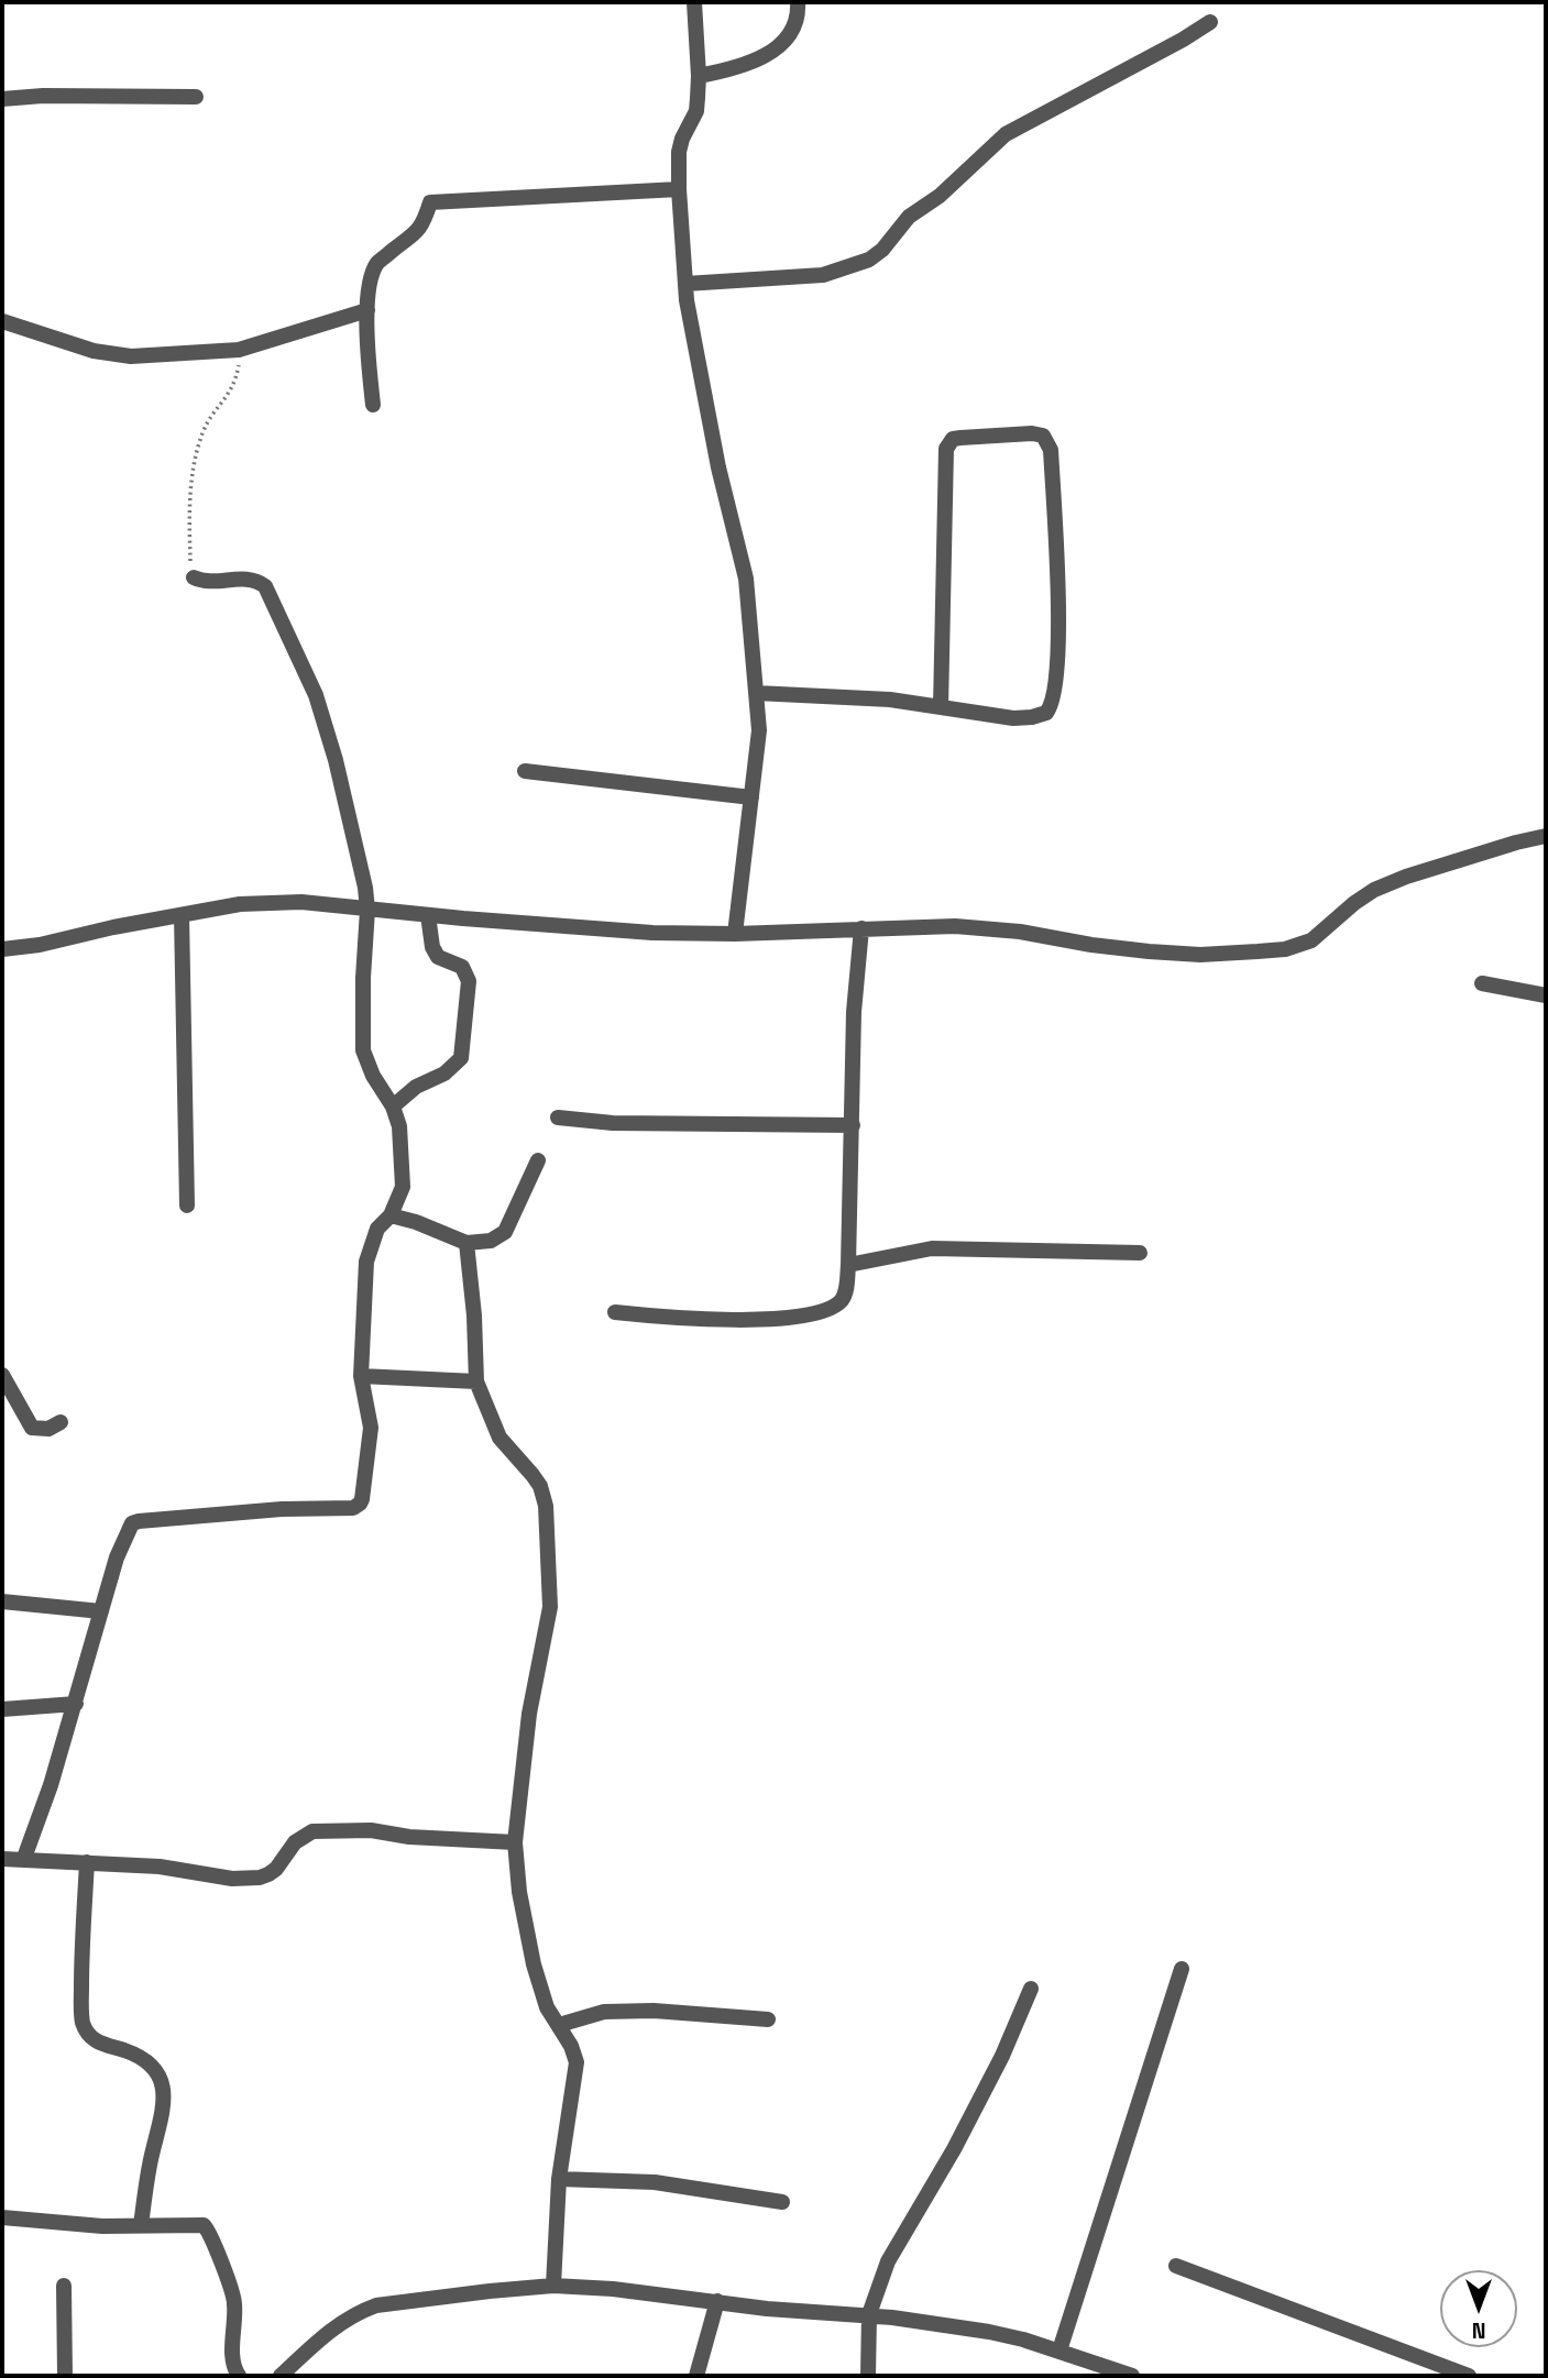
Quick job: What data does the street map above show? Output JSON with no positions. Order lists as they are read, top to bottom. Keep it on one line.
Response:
{"north":"bottom"}
